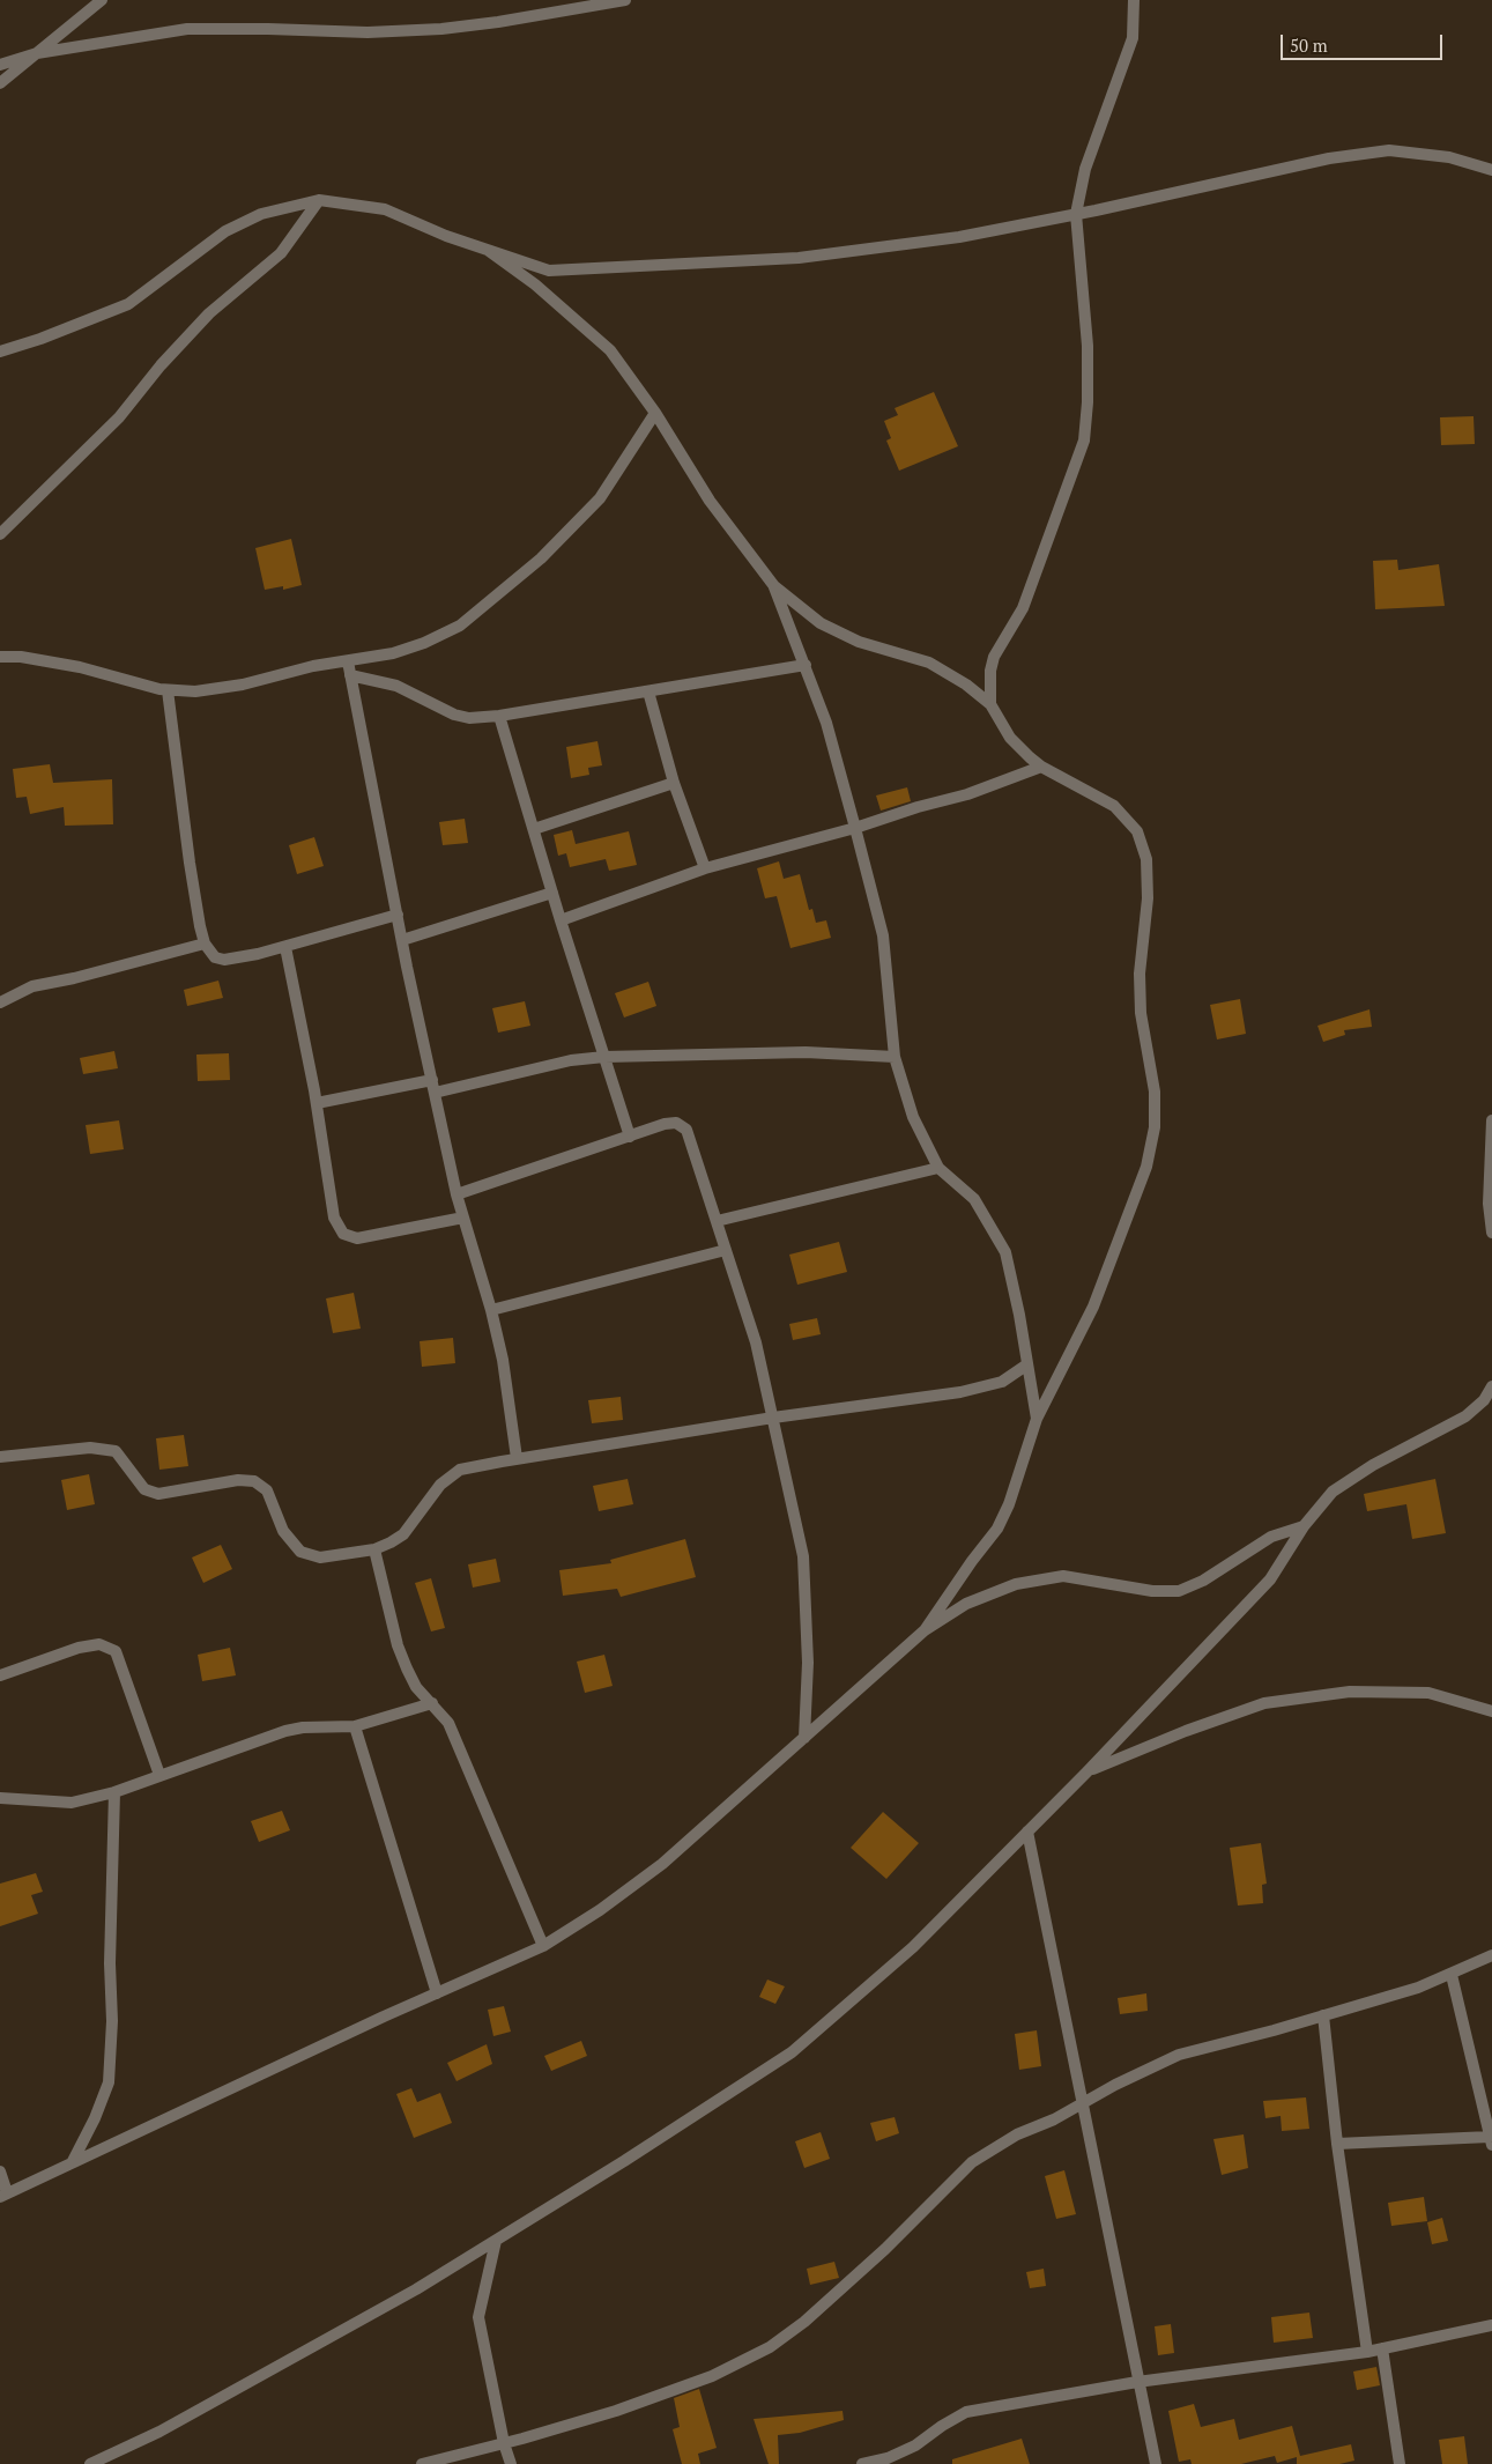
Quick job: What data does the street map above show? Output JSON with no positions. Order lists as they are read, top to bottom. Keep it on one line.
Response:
{"scale_bar":"50 m"}
